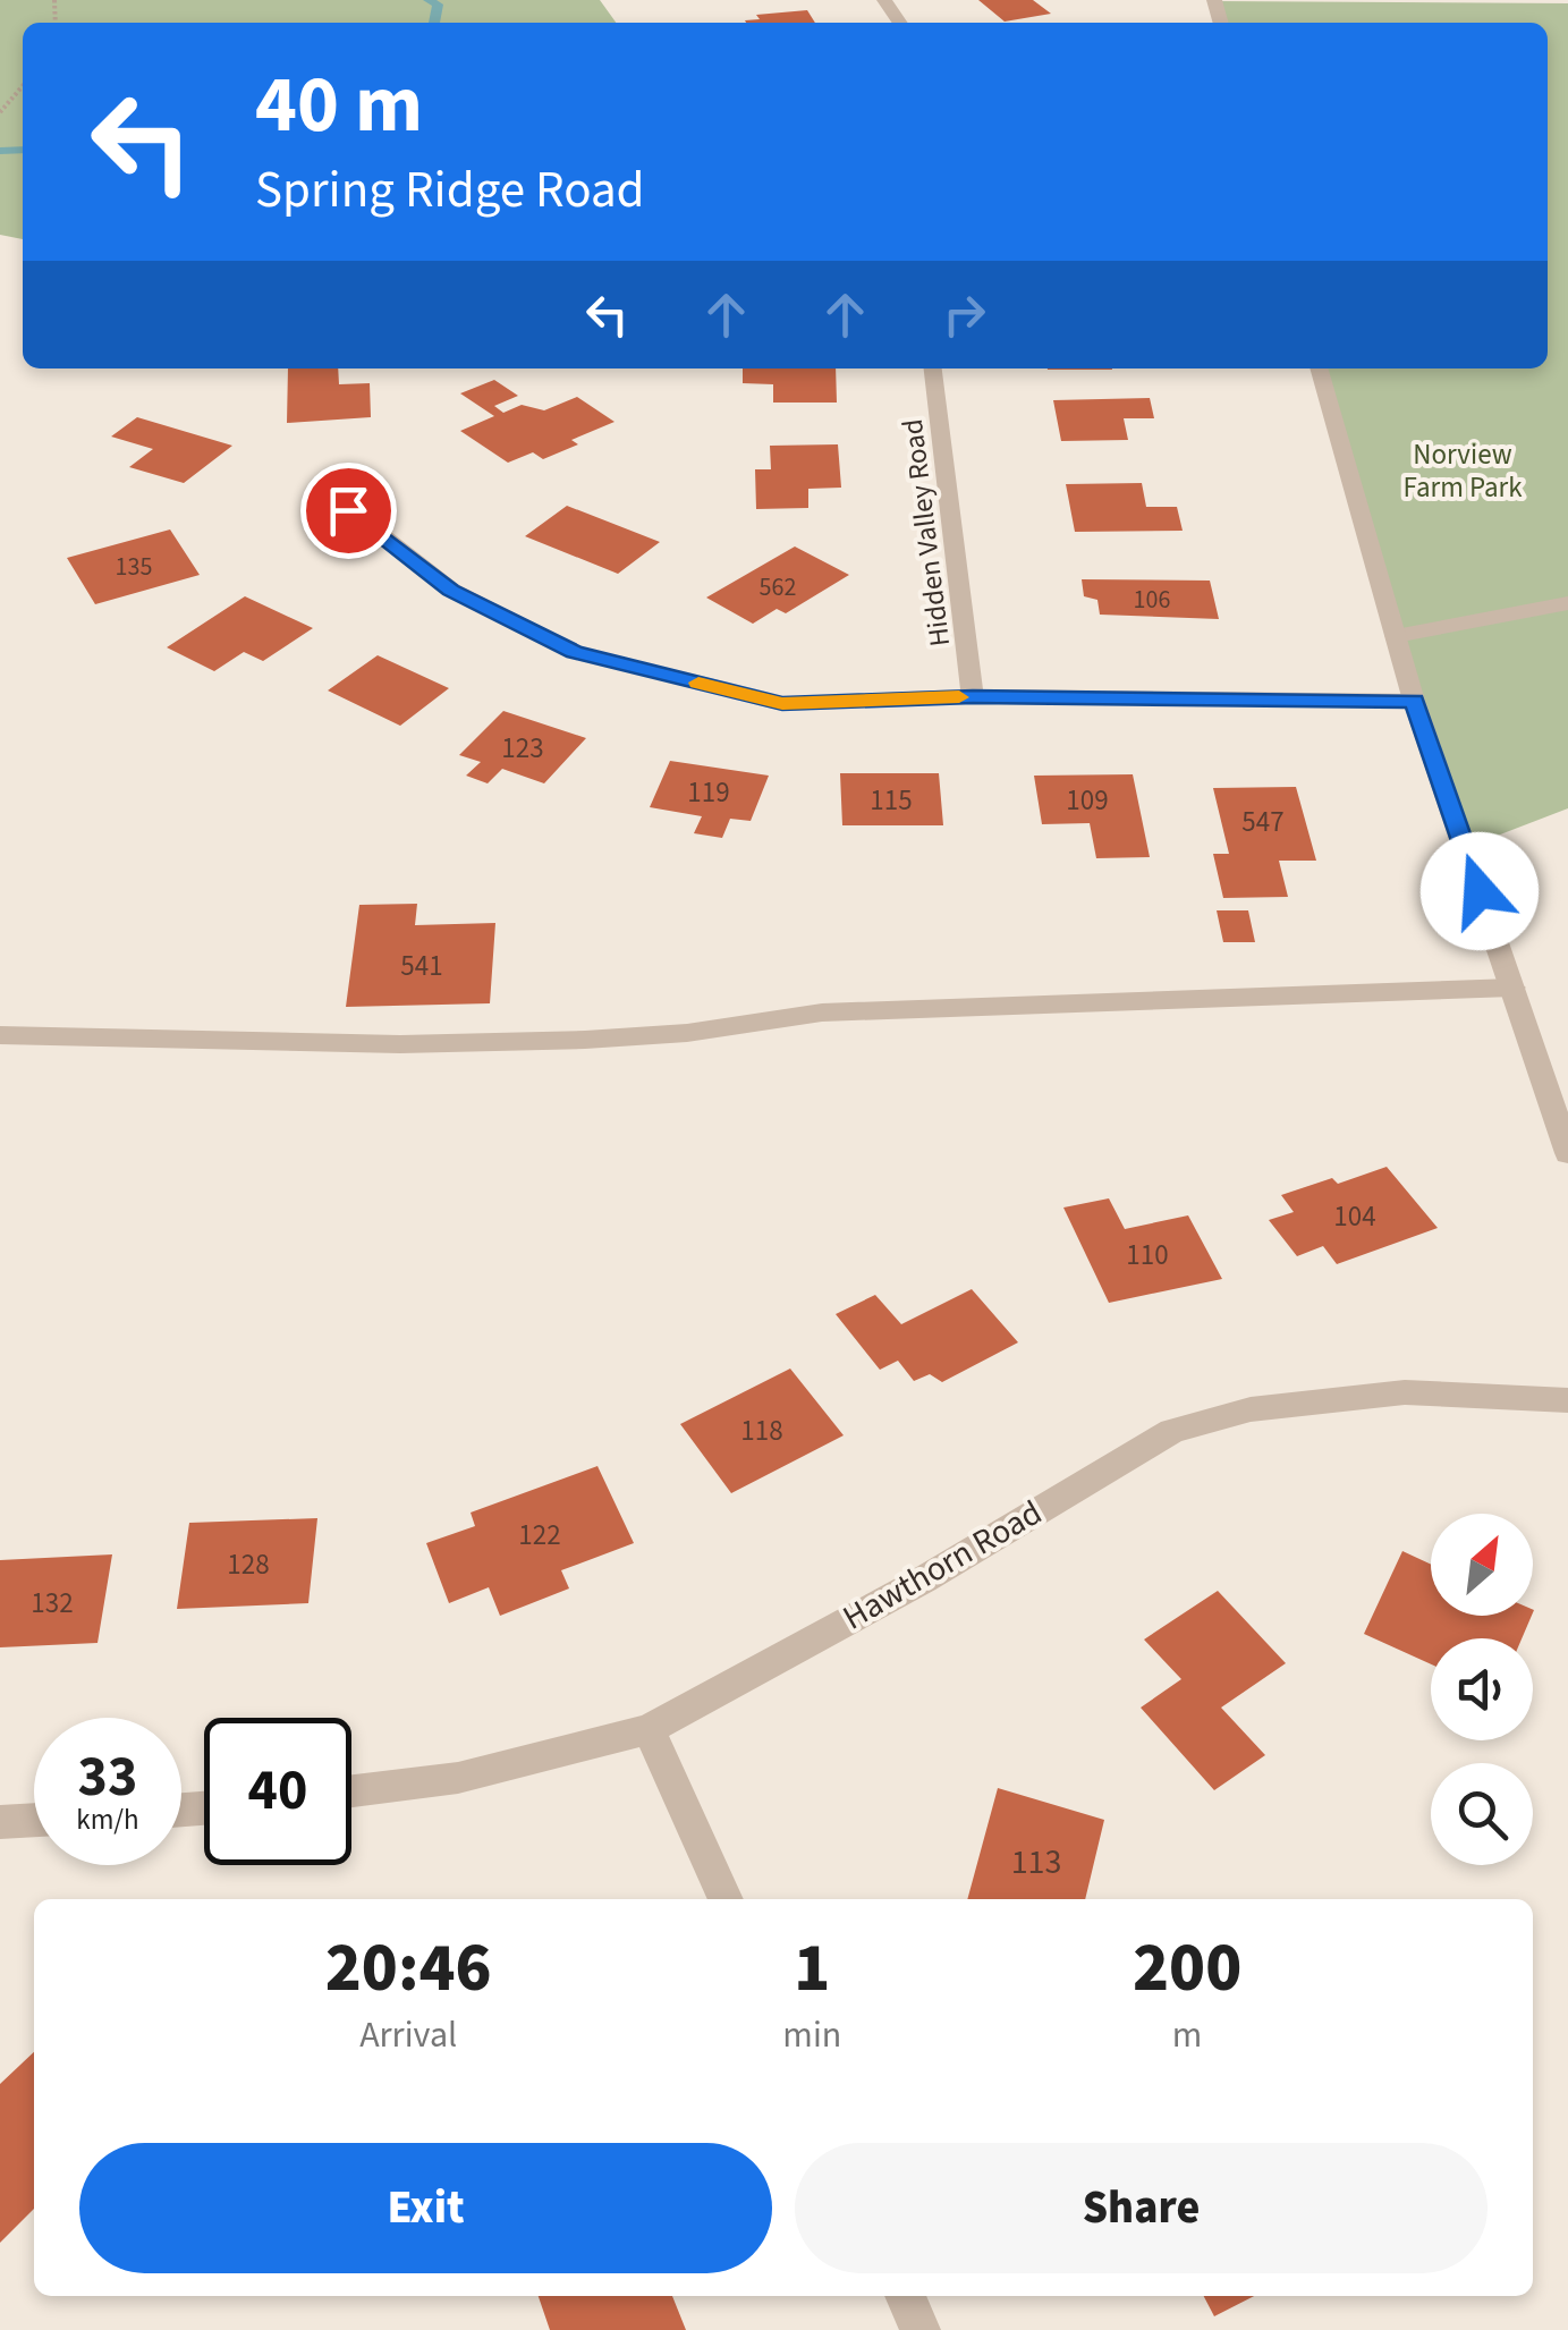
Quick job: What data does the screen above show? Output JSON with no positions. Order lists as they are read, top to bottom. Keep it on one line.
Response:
{"streets":{"street":["Hidden Valley Road","Hawthorn Road"]},"parks":["Norview Farm Park"],"house_numbers":["135","562","106","123","119","115","109","547","541","104","110","118","122","128","132","113"],"north":"top right","page":{"turn":["40 m","Spring Ridge Road"],"speed":"33 km/h","limit":"40","eta":["20:46","Arrival","1","min","200","m"],"buttons":["Exit","Share"]}}
